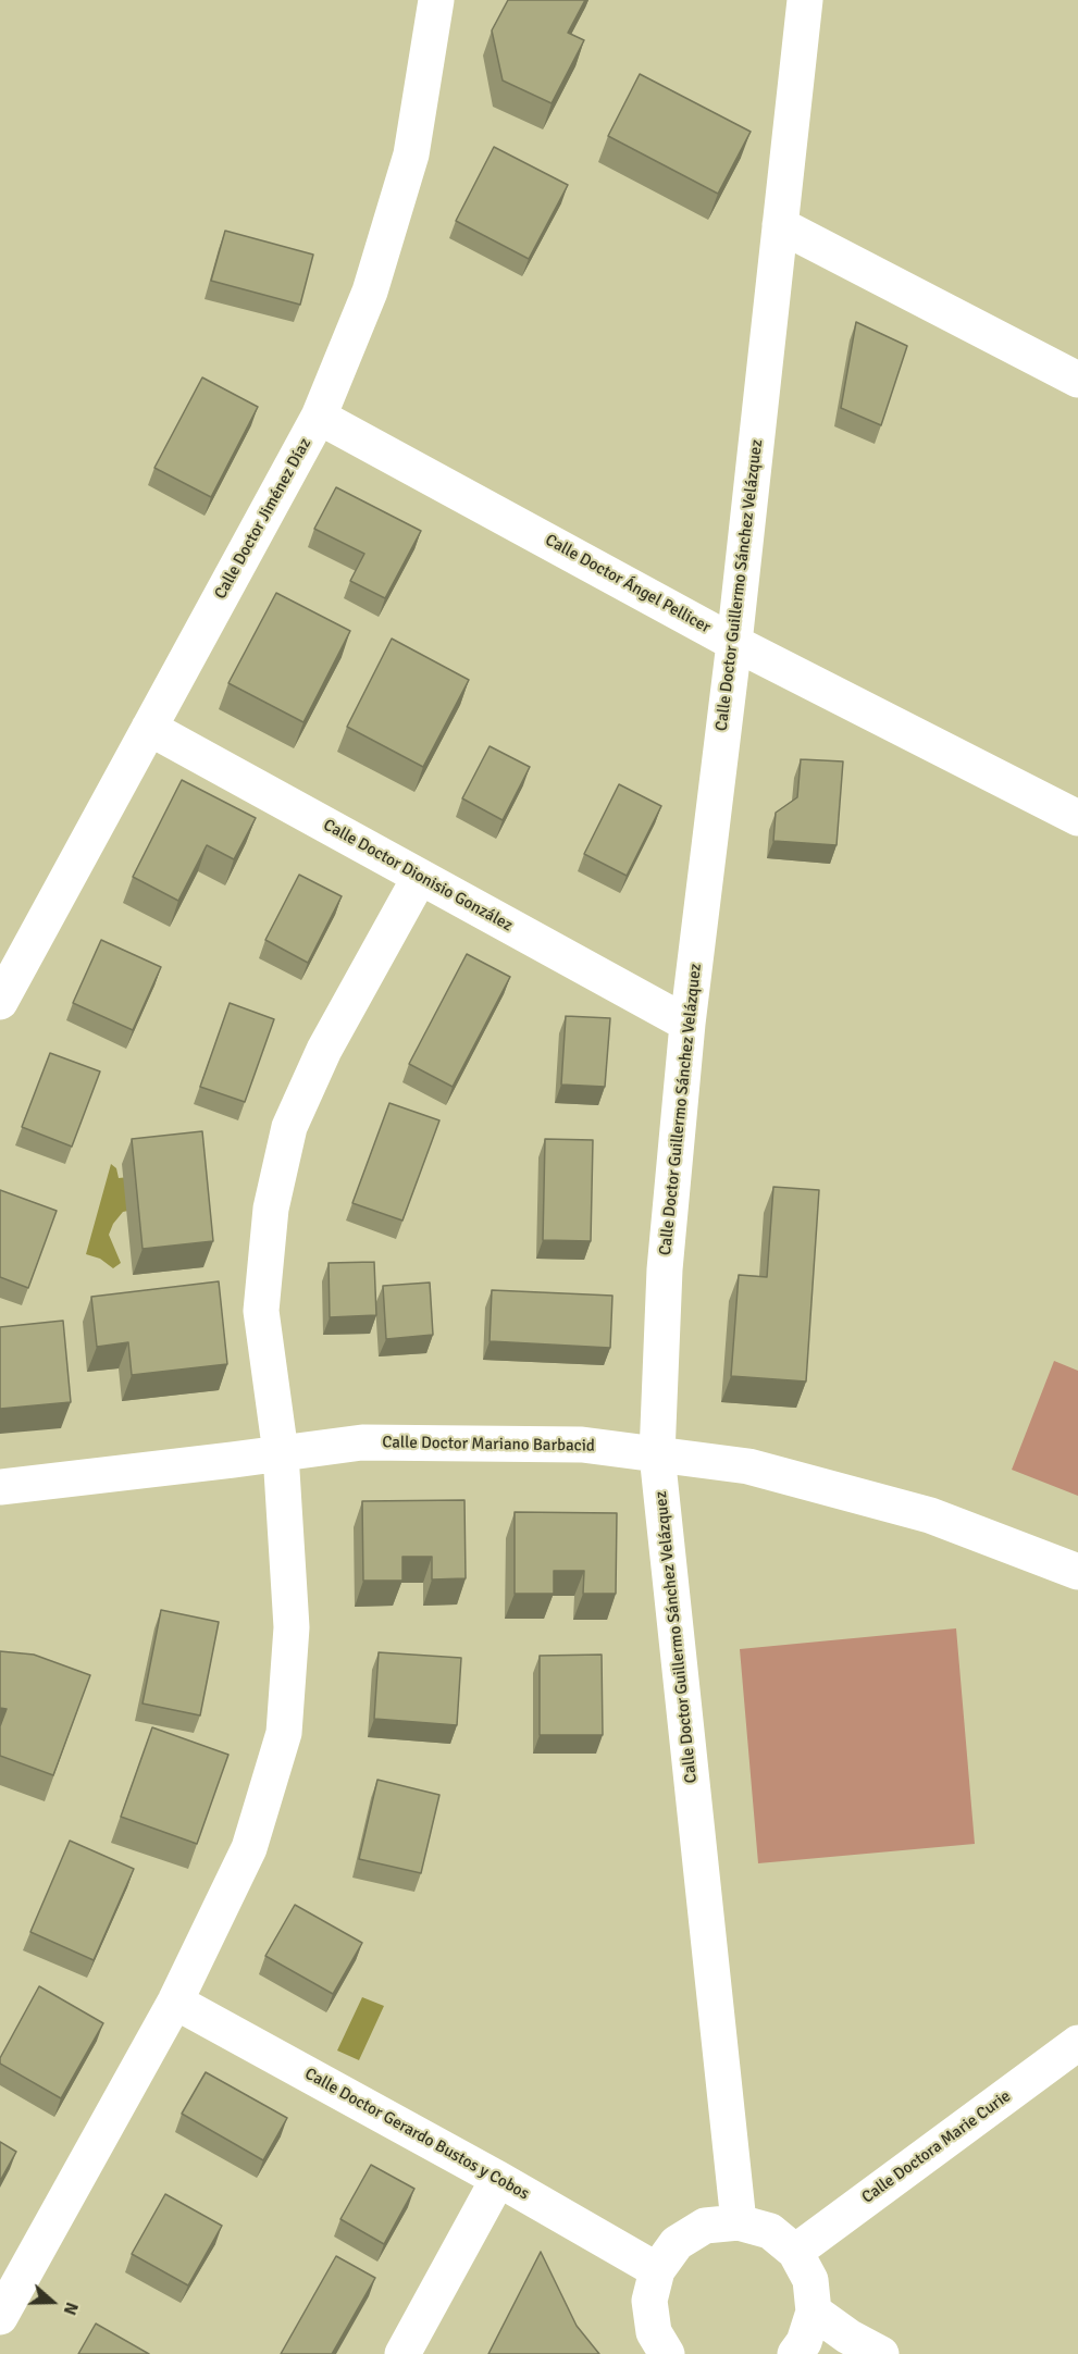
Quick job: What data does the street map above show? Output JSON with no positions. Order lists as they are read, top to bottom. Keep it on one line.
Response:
{"streets":{"street":["Calle Doctor Jiménez Díaz","Calle Doctor Ángel Pellicer","Calle Doctor Guillermo Sánchez Velázquez","Calle Doctor Dionisio González","Calle Doctor Mariano Barbacid","Calle Doctor Gerardo Bustos y Cobos","Calle Doctora Marie Curie"]},"crossings":[["Calle Doctor Jiménez Díaz","Calle Doctor Ángel Pellicer"],["Calle Doctor Jiménez Díaz","Calle Doctor Dionisio González"],["Calle Doctor Ángel Pellicer","Calle Doctor Guillermo Sánchez Velázquez"],["Calle Doctor Guillermo Sánchez Velázquez","Calle Doctor Dionisio González"],["Calle Doctor Guillermo Sánchez Velázquez","Calle Doctor Mariano Barbacid"]],"north":"right"}
